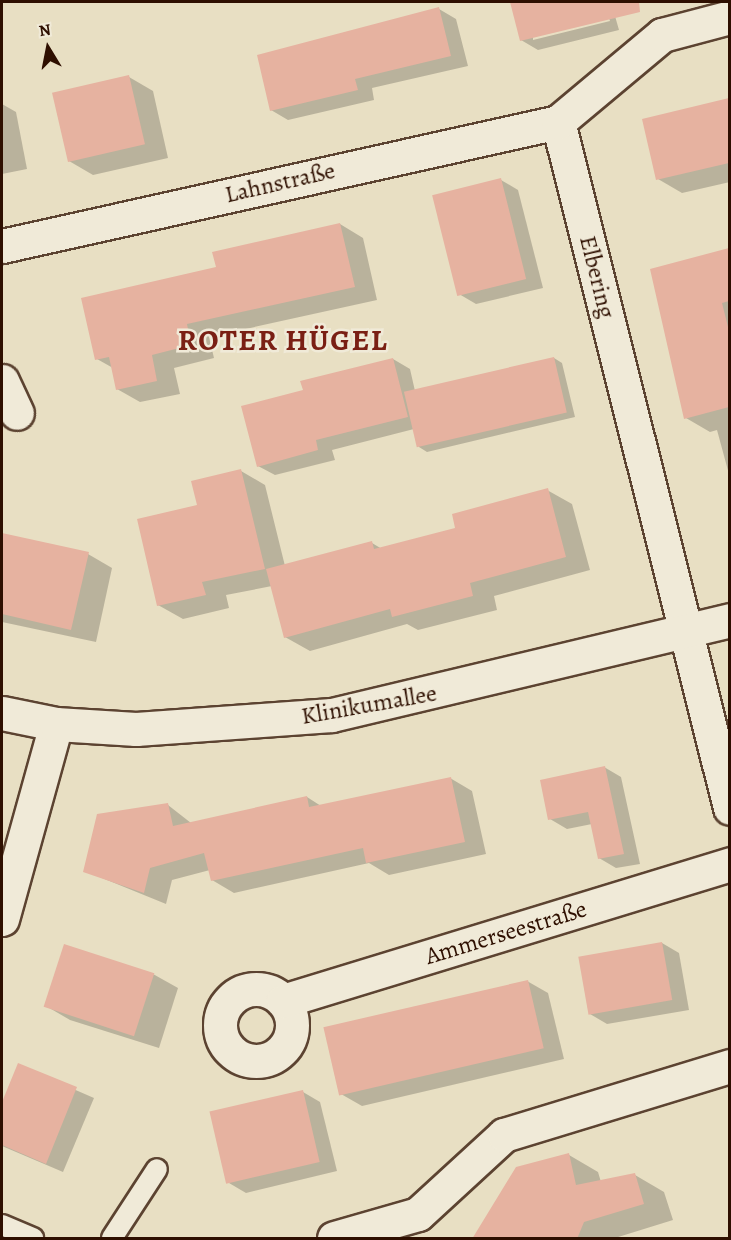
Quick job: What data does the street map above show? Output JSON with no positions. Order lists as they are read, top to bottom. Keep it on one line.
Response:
{"streets":{"street":["Lahnstraße","Elbering","Klinikumallee","Ammerseestraße"]},"crossings":[["Lahnstraße","Elbering"],["Elbering","Klinikumallee"]],"districts":["ROTER HÜGEL"],"north":"top"}
